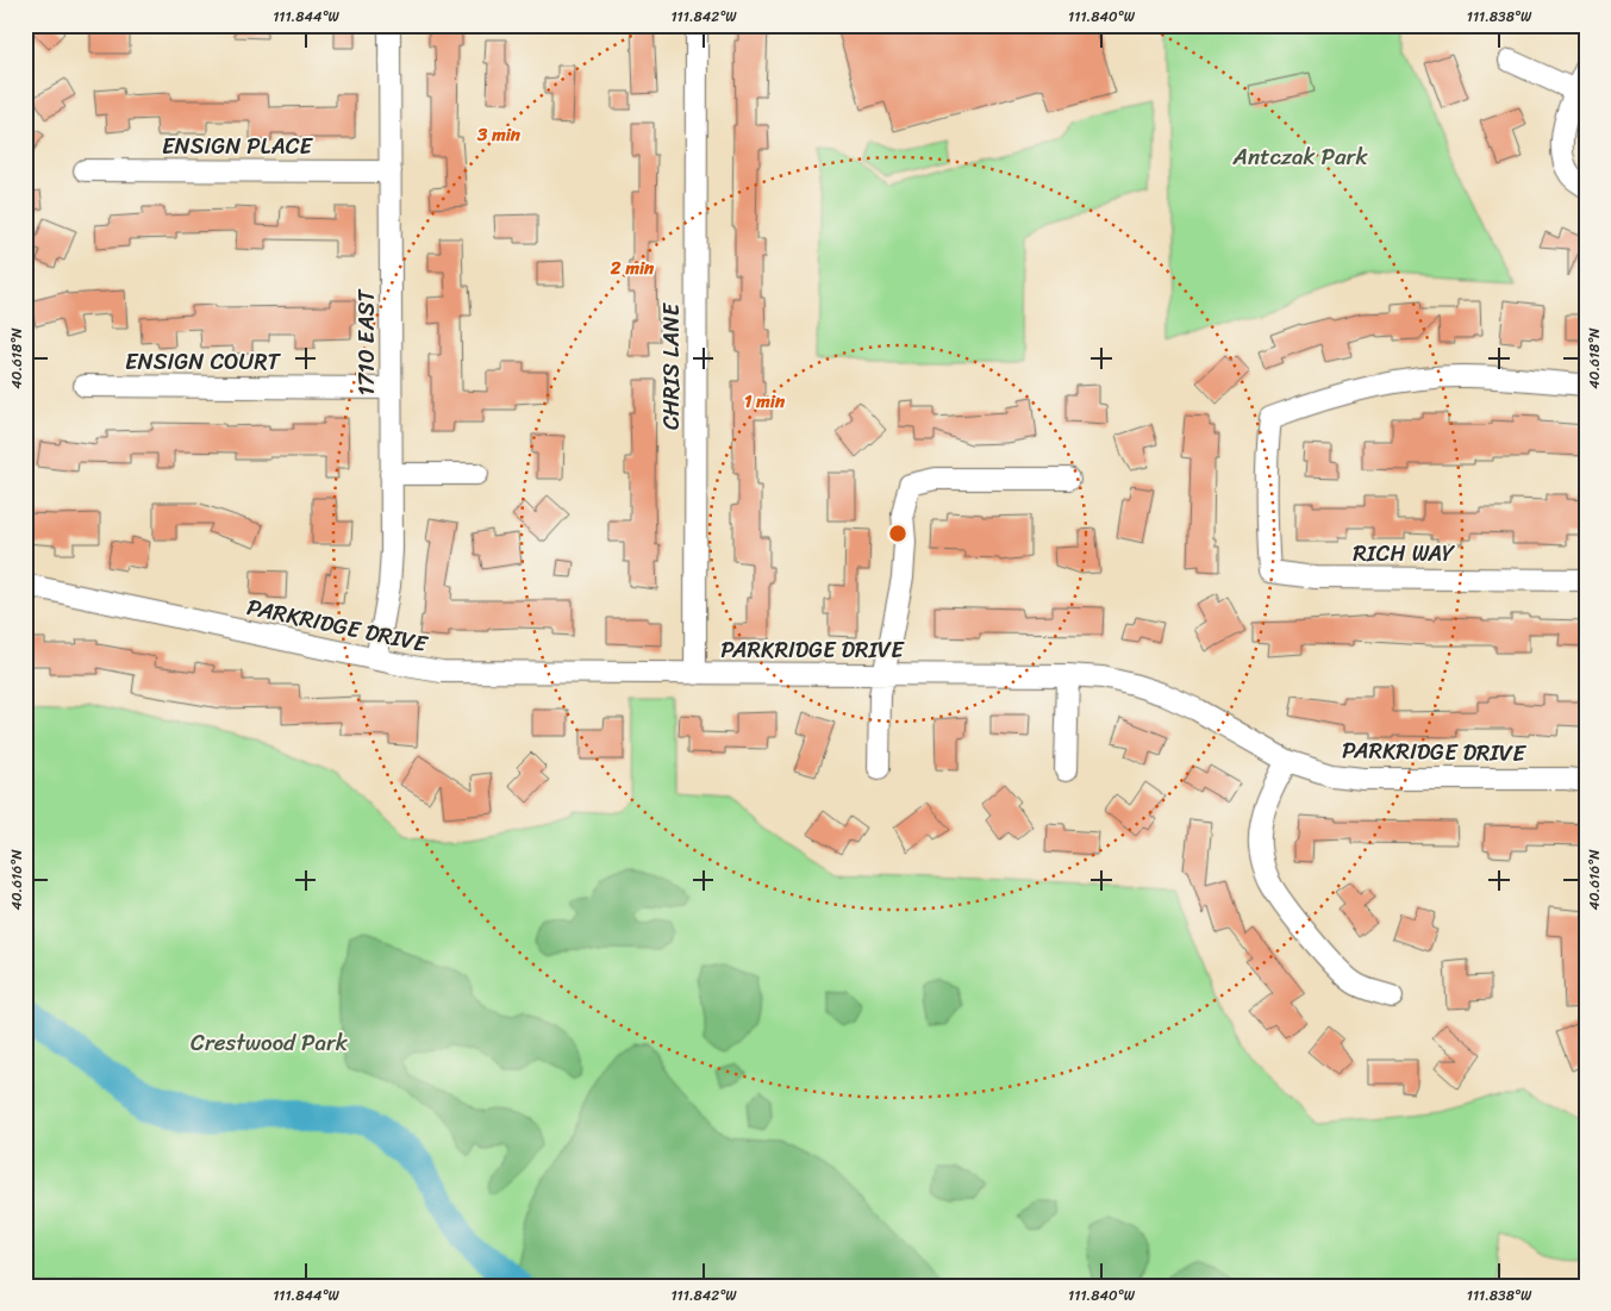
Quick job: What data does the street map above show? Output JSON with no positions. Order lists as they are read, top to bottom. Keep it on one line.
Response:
{"streets":{"street":["ENSIGN PLACE","1710 EAST","ENSIGN COURT","CHRIS LANE","RICH WAY","PARKRIDGE DRIVE"]},"crossings":[["ENSIGN PLACE","1710 EAST"],["1710 EAST","ENSIGN COURT"],["1710 EAST","PARKRIDGE DRIVE"],["CHRIS LANE","PARKRIDGE DRIVE"]],"parks":["Antczak Park","Crestwood Park"],"coordinates":["111.844°W","111.842°W","111.840°W","111.838°W","40.618°N","40.616°N"],"rings":["3 min","2 min","1 min"]}
